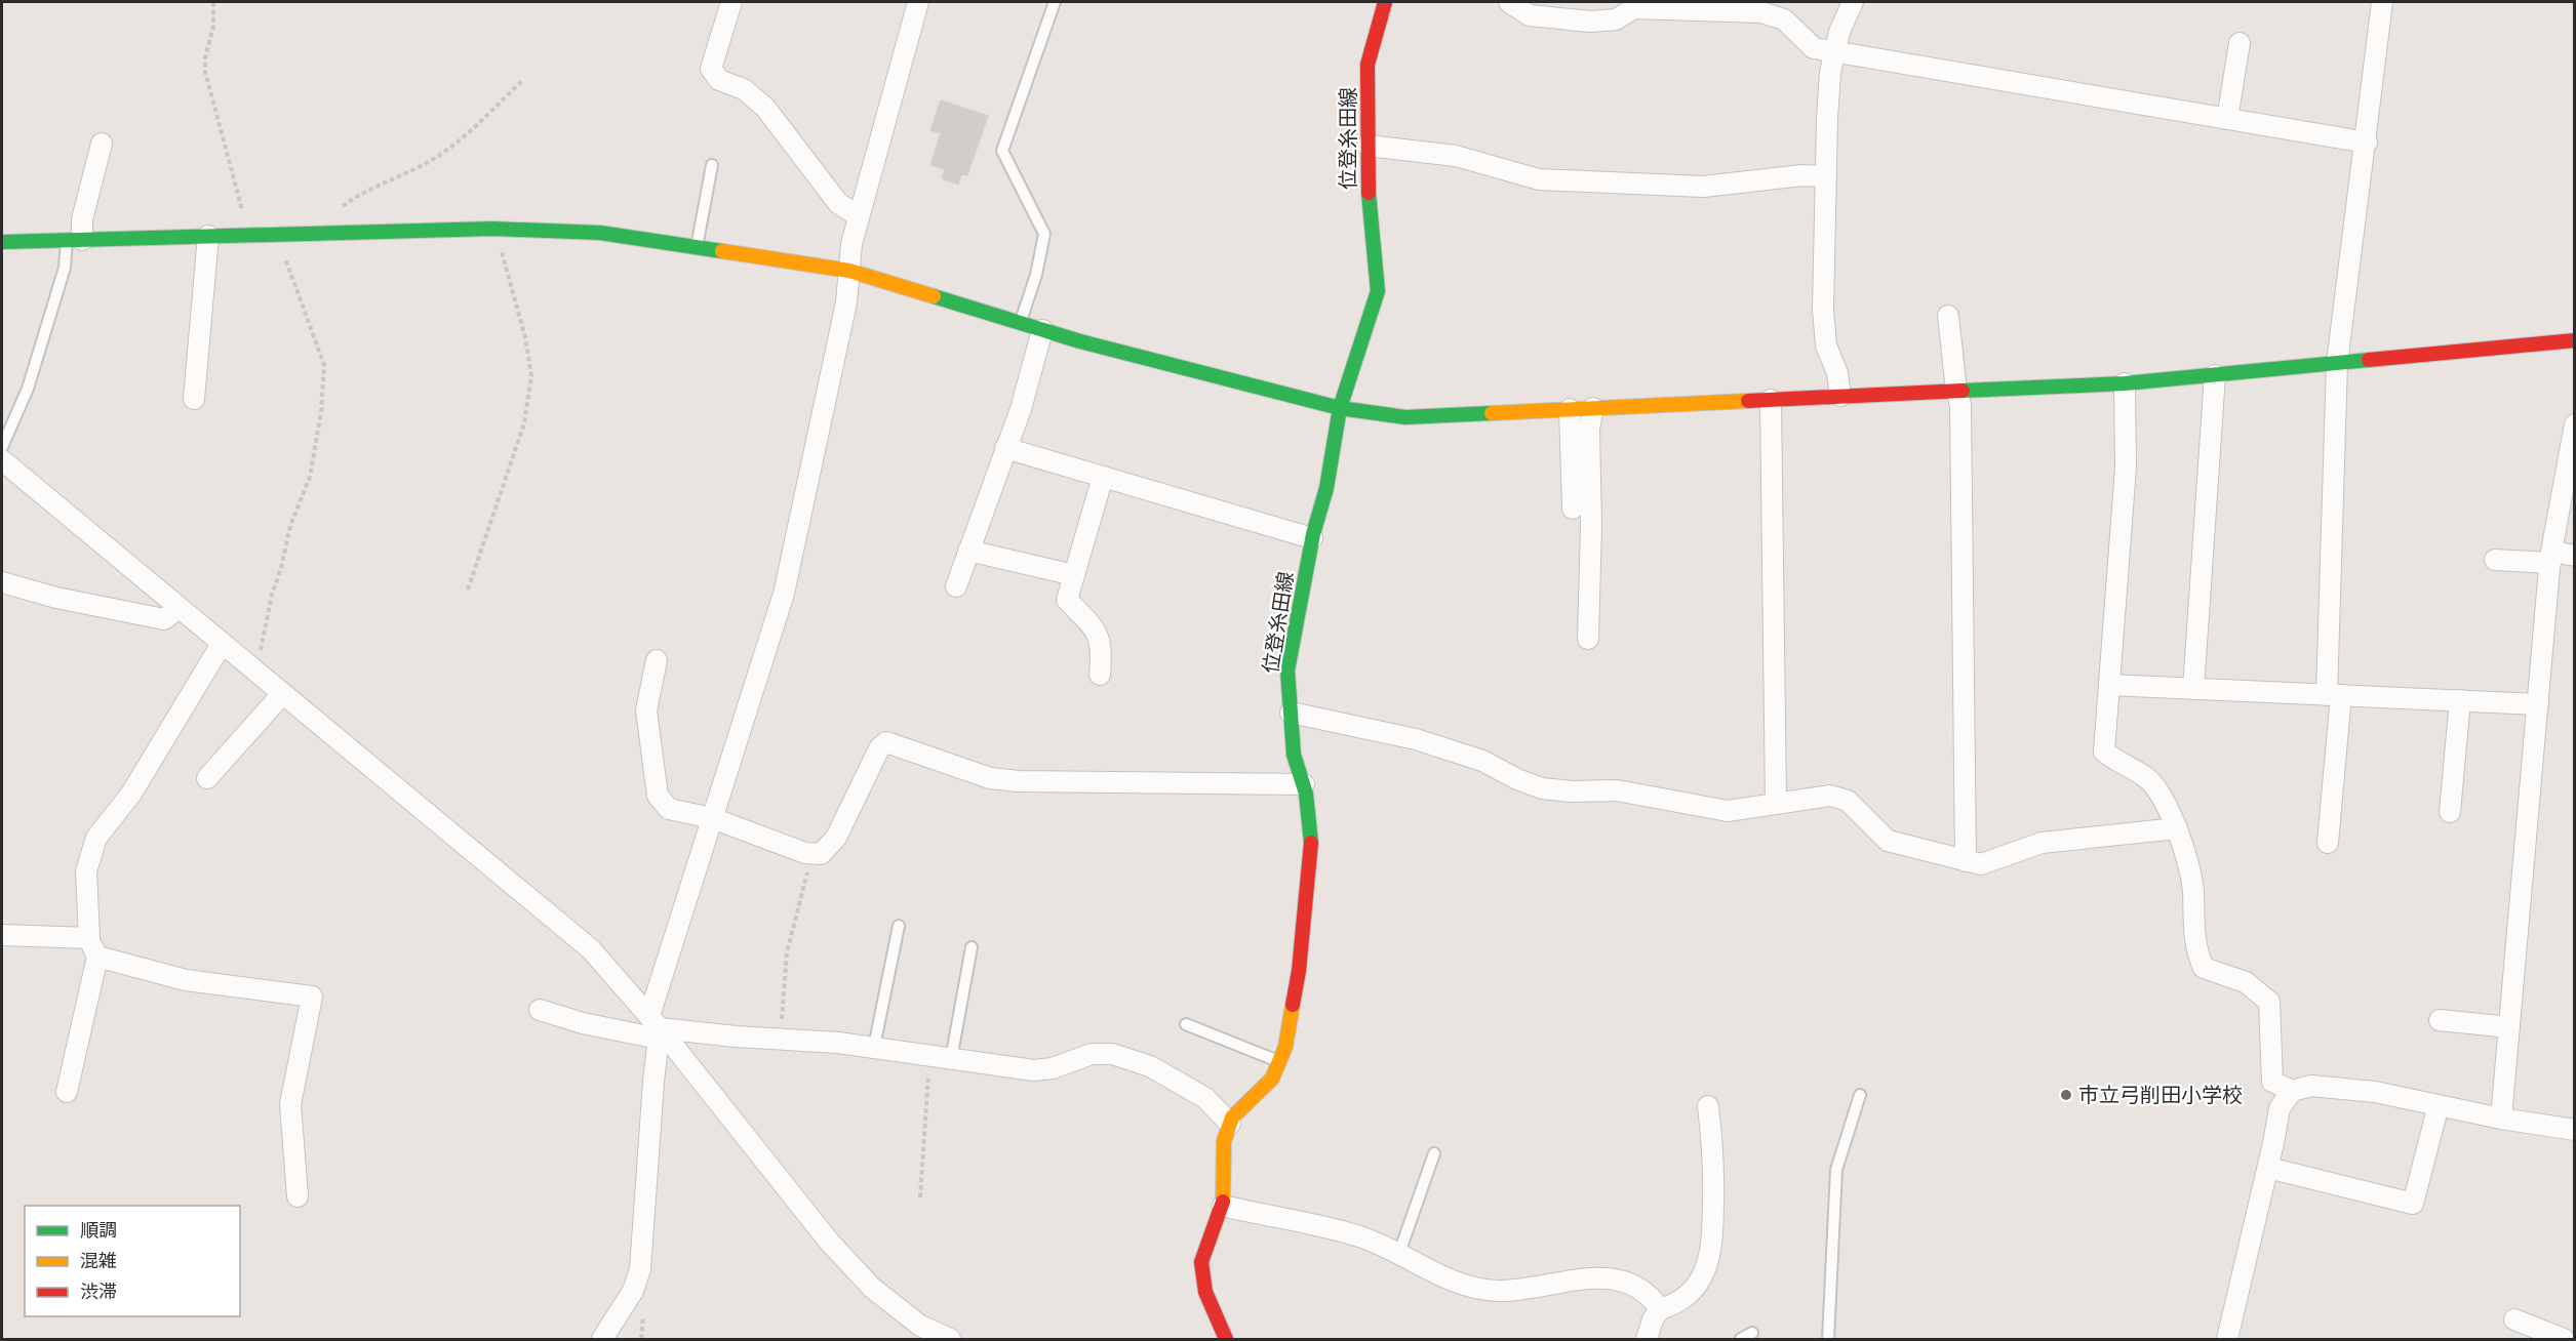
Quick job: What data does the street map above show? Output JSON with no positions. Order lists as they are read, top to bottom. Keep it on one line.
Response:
{"streets":{"street":["位登糸田線"]},"places":["市立弓削田小学校"],"legend":["順調","混雑","渋滞"]}
